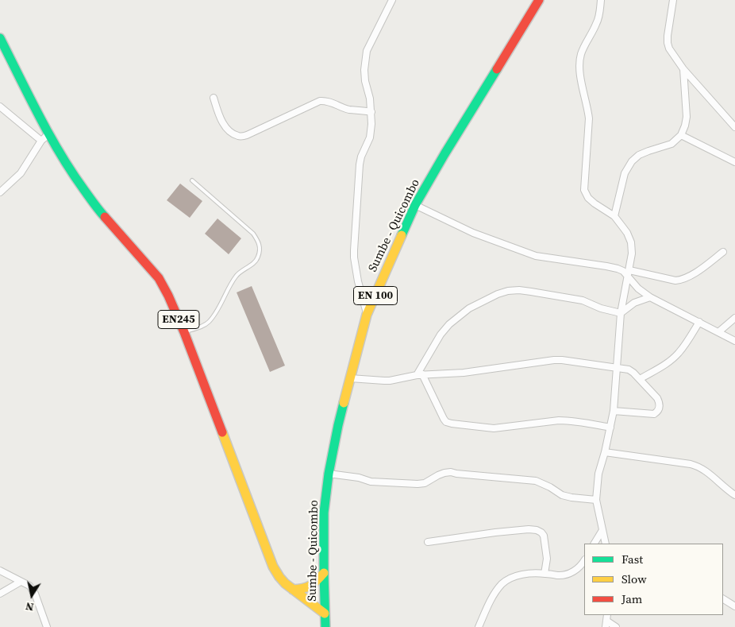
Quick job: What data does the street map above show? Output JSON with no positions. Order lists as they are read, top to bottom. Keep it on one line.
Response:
{"streets":{"main road":["Sumbe - Quicombo","EN 100","EN245"]},"crossings":[["Sumbe - Quicombo","EN245"]],"legend":["Fast","Slow","Jam"],"north":"bottom"}
